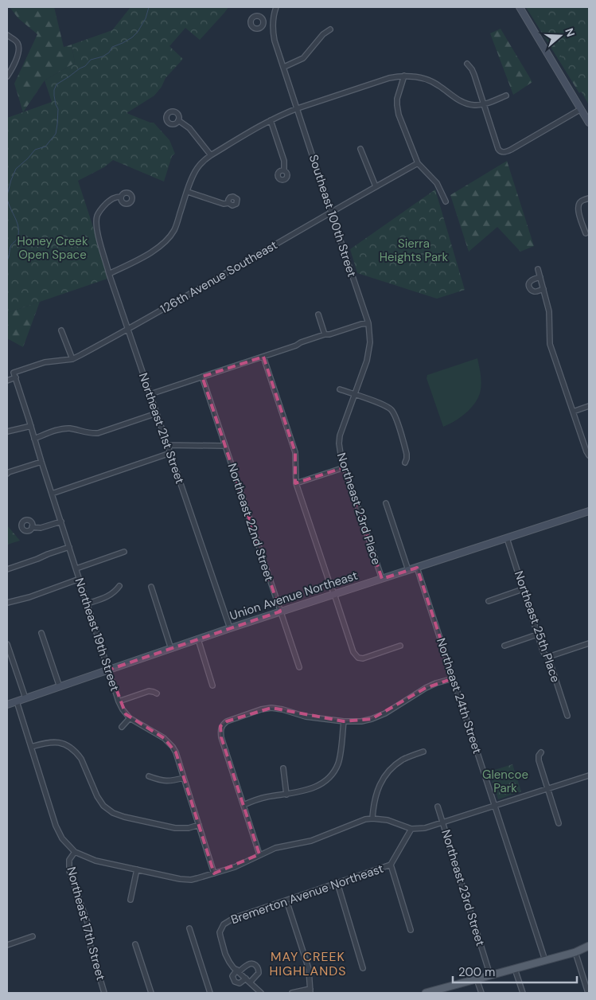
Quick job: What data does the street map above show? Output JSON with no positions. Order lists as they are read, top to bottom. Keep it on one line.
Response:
{"streets":{"street":["Southeast 100th Street","126th Avenue Southeast","Northeast 21st Street","Northeast 23rd Place","Northeast 22nd Street","Union Avenue Northeast","Northeast 25th Place","Northeast 19th Street","Northeast 24th Street","Northeast 23rd Street","Bremerton Avenue Northeast","Northeast 17th Street"]},"crossings":[["Southeast 100th Street","126th Avenue Southeast"],["Southeast 100th Street","Northeast 23rd Place"],["126th Avenue Southeast","Northeast 21st Street"],["126th Avenue Southeast","Northeast 19th Street"],["Northeast 21st Street","Union Avenue Northeast"],["Northeast 23rd Place","Union Avenue Northeast"],["Northeast 22nd Street","Union Avenue Northeast"],["Union Avenue Northeast","Northeast 25th Place"],["Union Avenue Northeast","Northeast 19th Street"],["Union Avenue Northeast","Northeast 24th Street"],["Union Avenue Northeast","Northeast 17th Street"]],"districts":["MAY CREEK HIGHLANDS"],"parks":["Honey Creek Open Space","Sierra Heights Park","Glencoe Park"],"scale_bar":"200 m","north":"right"}
